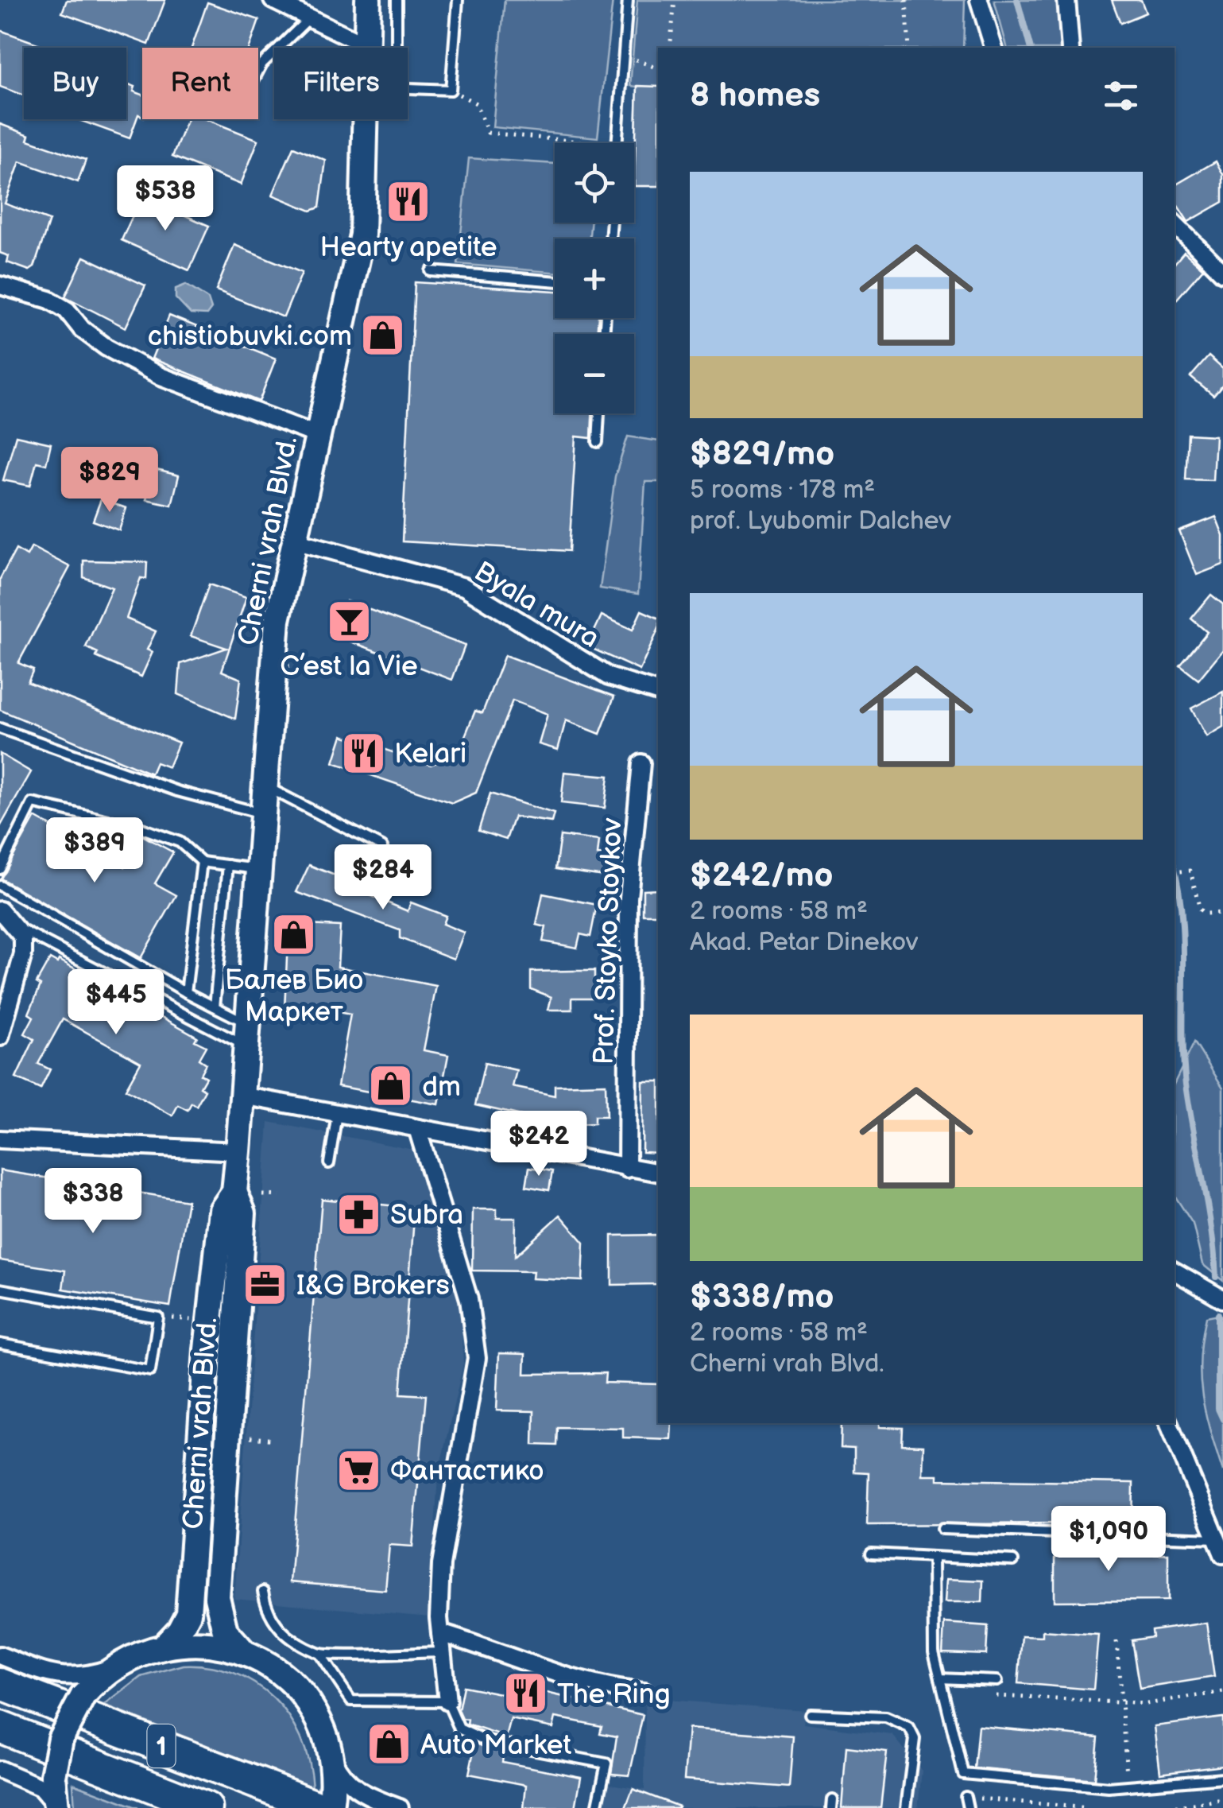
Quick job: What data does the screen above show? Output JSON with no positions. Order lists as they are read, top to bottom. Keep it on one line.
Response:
{"streets":{"highway":["1"],"main road":["Cherni vrah Blvd."],"street":["Byala mura","Prof. Stoyko Stoykov"]},"crossings":[["Cherni vrah Blvd.","Byala mura"]],"places":{"restaurant":["Hearty apetite","Kelari","The Ring"],"shop":["chistiobuvki.com","Балев Био Маркет","dm","Auto Market"],"bar":["C’est la Vie"],"pharmacy":["Subra"],"office":["I&G Brokers"],"supermarket":["Фантастико"]},"page":{"chip":["Buy","Rent","Filters"],"heading":"8 homes","map_buttons":["+","−"],"list":[{"name":"$829/mo","note":"5 rooms · 178 m² · prof. Lyubomir Dalchev"},{"name":"$242/mo","note":"2 rooms · 58 m² · Akad. Petar Dinekov"},{"name":"$338/mo","note":"2 rooms · 58 m² · Cherni vrah Blvd."}],"price":["$538","$829","$389","$284","$445","$242","$338","$1,090"]}}
